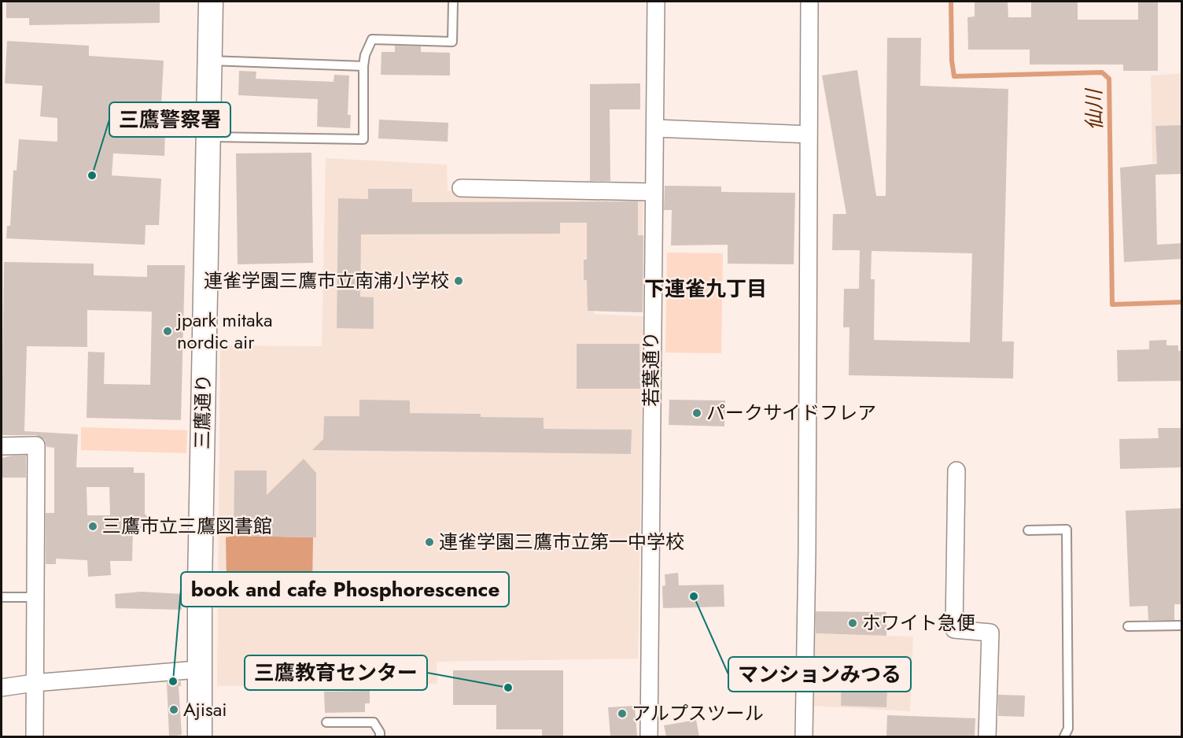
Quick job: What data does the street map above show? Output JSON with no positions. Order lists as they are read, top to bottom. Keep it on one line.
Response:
{"streets":{"main road":["三鷹通り"],"street":["若葉通り"]},"districts":["下連雀九丁目"],"water":["仙川"],"places":["三鷹警察署","連雀学園三鷹市立南浦小学校","jpark mitaka nordic air","パークサイドフレア","三鷹市立三鷹図書館","連雀学園三鷹市立第一中学校","マンションみつる","ホワイト急便","book and cafe Phosphorescence","三鷹教育センター","Ajisai","アルプスツール"]}
